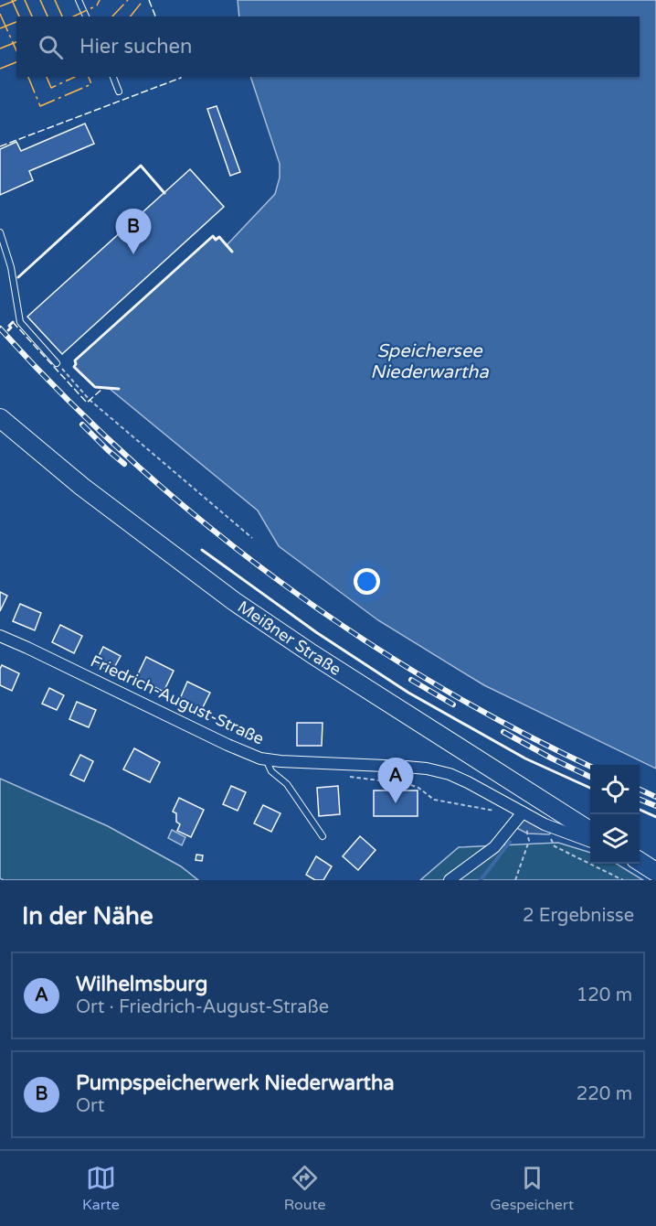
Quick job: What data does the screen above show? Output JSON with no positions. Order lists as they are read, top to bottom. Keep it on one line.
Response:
{"streets":{"main road":["Meißner Straße"],"street":["Friedrich-August-Straße"]},"water":["Speichersee Niederwartha"],"page":{"search":"Hier suchen","pins":["B","A"],"heading":["In der Nähe","2 Ergebnisse"],"list":[{"mark":"A","name":"Wilhelmsburg","note":"Ort · Friedrich-August-Straße","value":"120 m"},{"mark":"B","name":"Pumpspeicherwerk Niederwartha","note":"Ort","value":"220 m"}],"nav":["Karte","Route","Gespeichert"]}}
